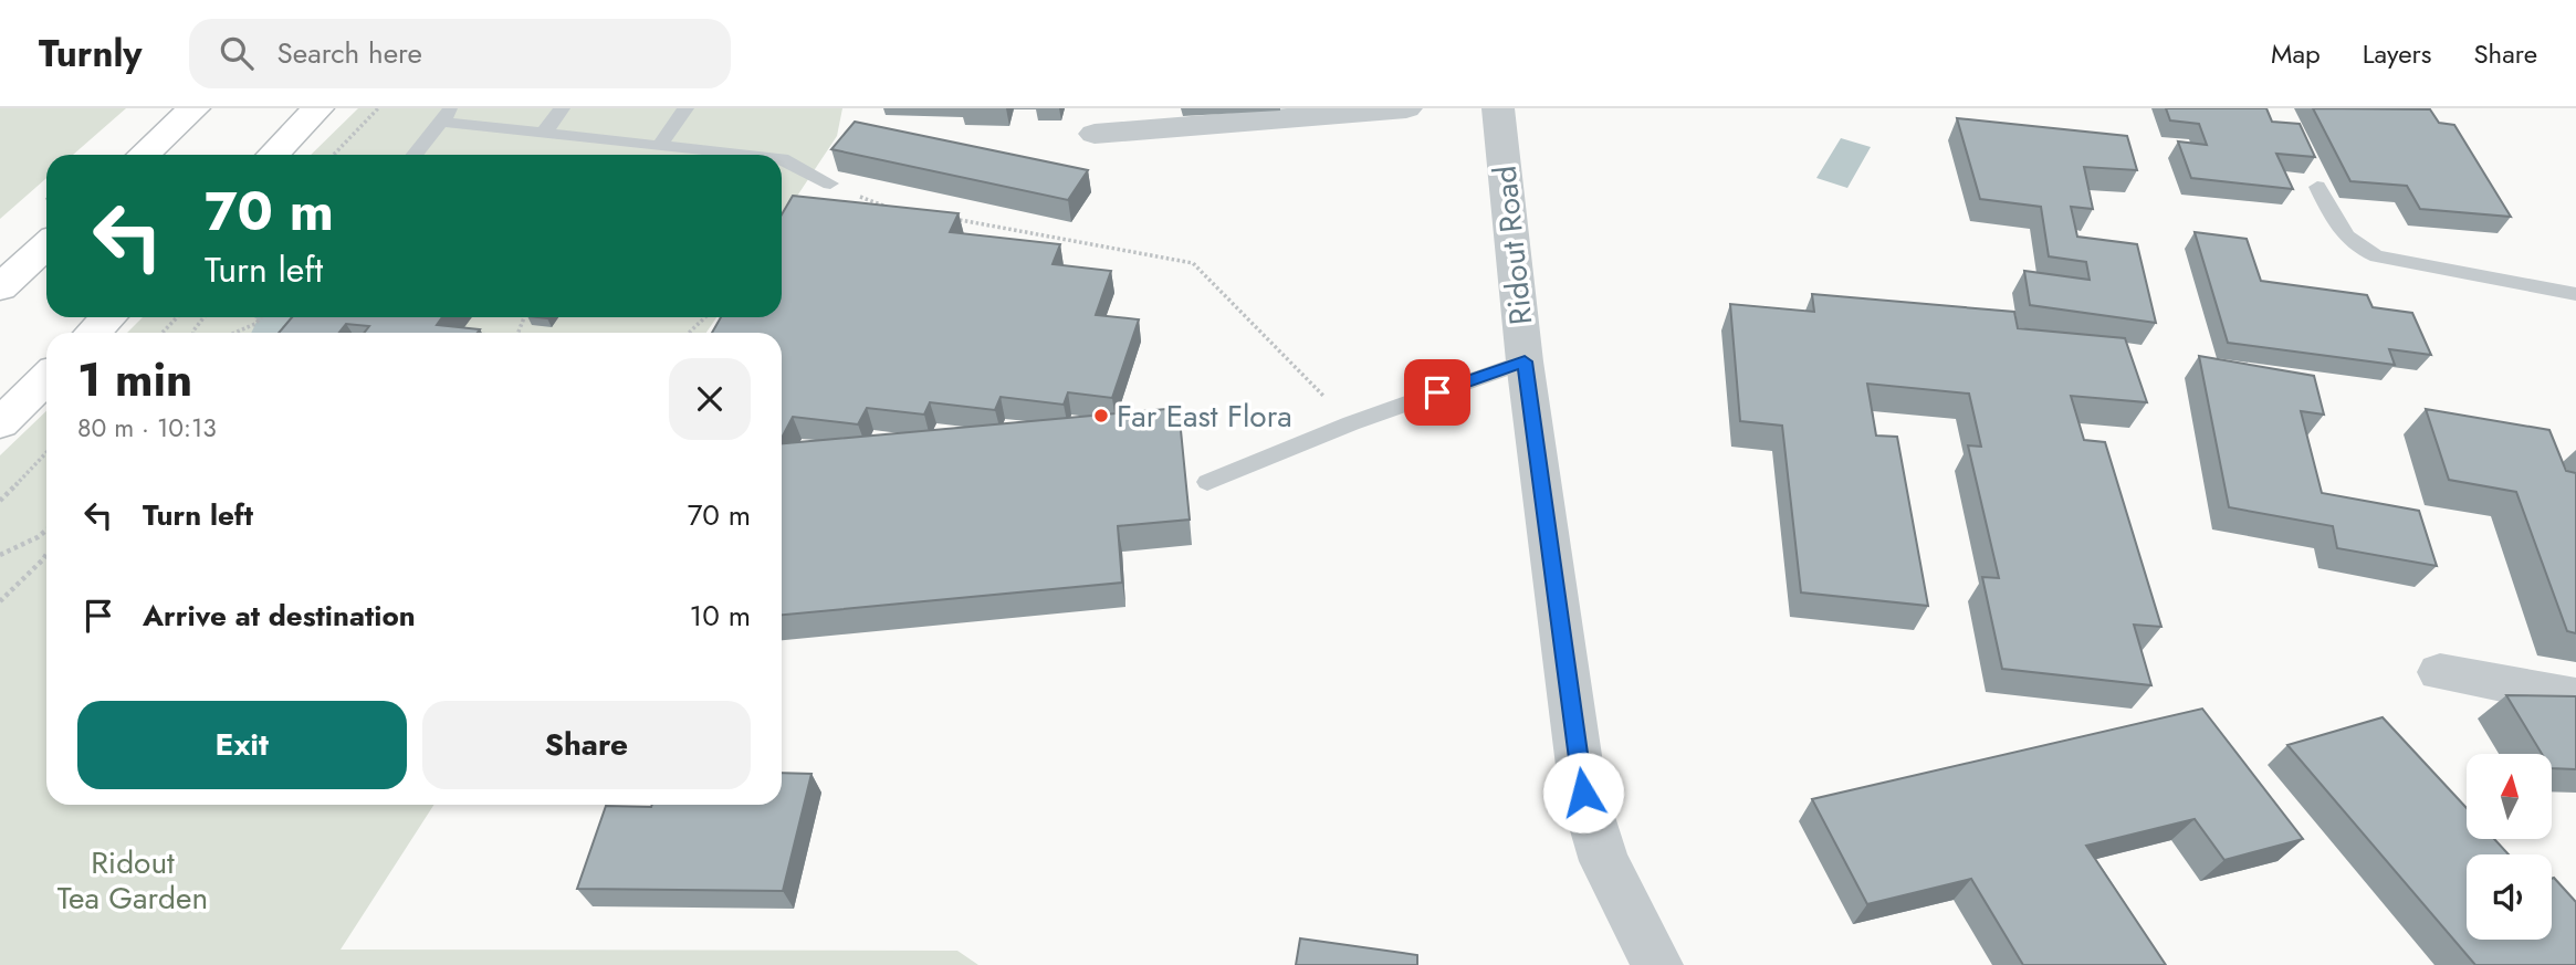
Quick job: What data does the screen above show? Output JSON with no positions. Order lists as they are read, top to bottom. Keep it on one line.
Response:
{"streets":{"street":["Ridout Road"]},"parks":["Ridout Tea Garden"],"places":["Far East Flora"],"north":"top","page":{"header":"Turnly","search":"Search here","nav":["Map","Layers","Share"],"turn":["70 m","Turn left"],"heading":["1 min","80 m · 10:13"],"list":[{"name":"Turn left","value":"70 m"},{"name":"Arrive at destination","value":"10 m"}],"buttons":["Exit","Share"]}}
